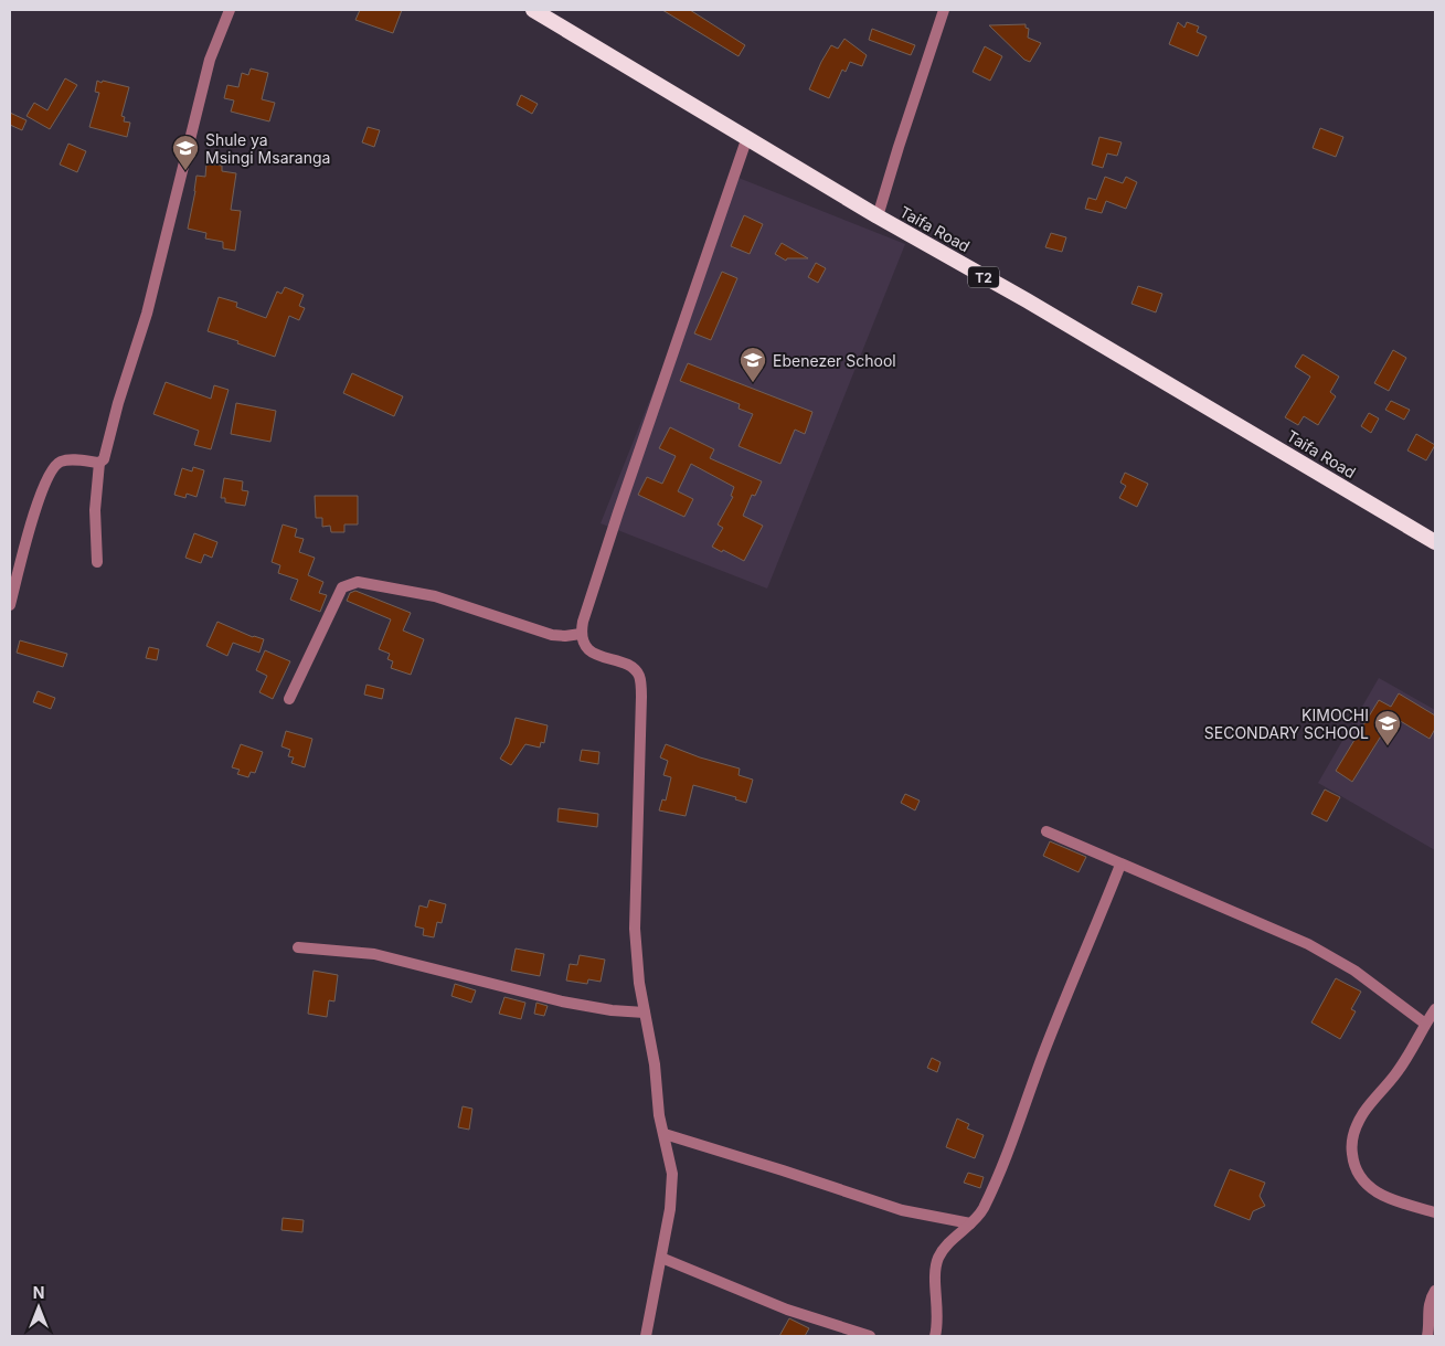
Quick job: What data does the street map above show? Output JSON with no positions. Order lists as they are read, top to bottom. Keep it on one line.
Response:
{"streets":{"highway":["Taifa Road","T2"]},"places":{"school or university":["Shule ya Msingi Msaranga","Ebenezer School","KIMOCHI SECONDARY SCHOOL"]},"north":"top"}
